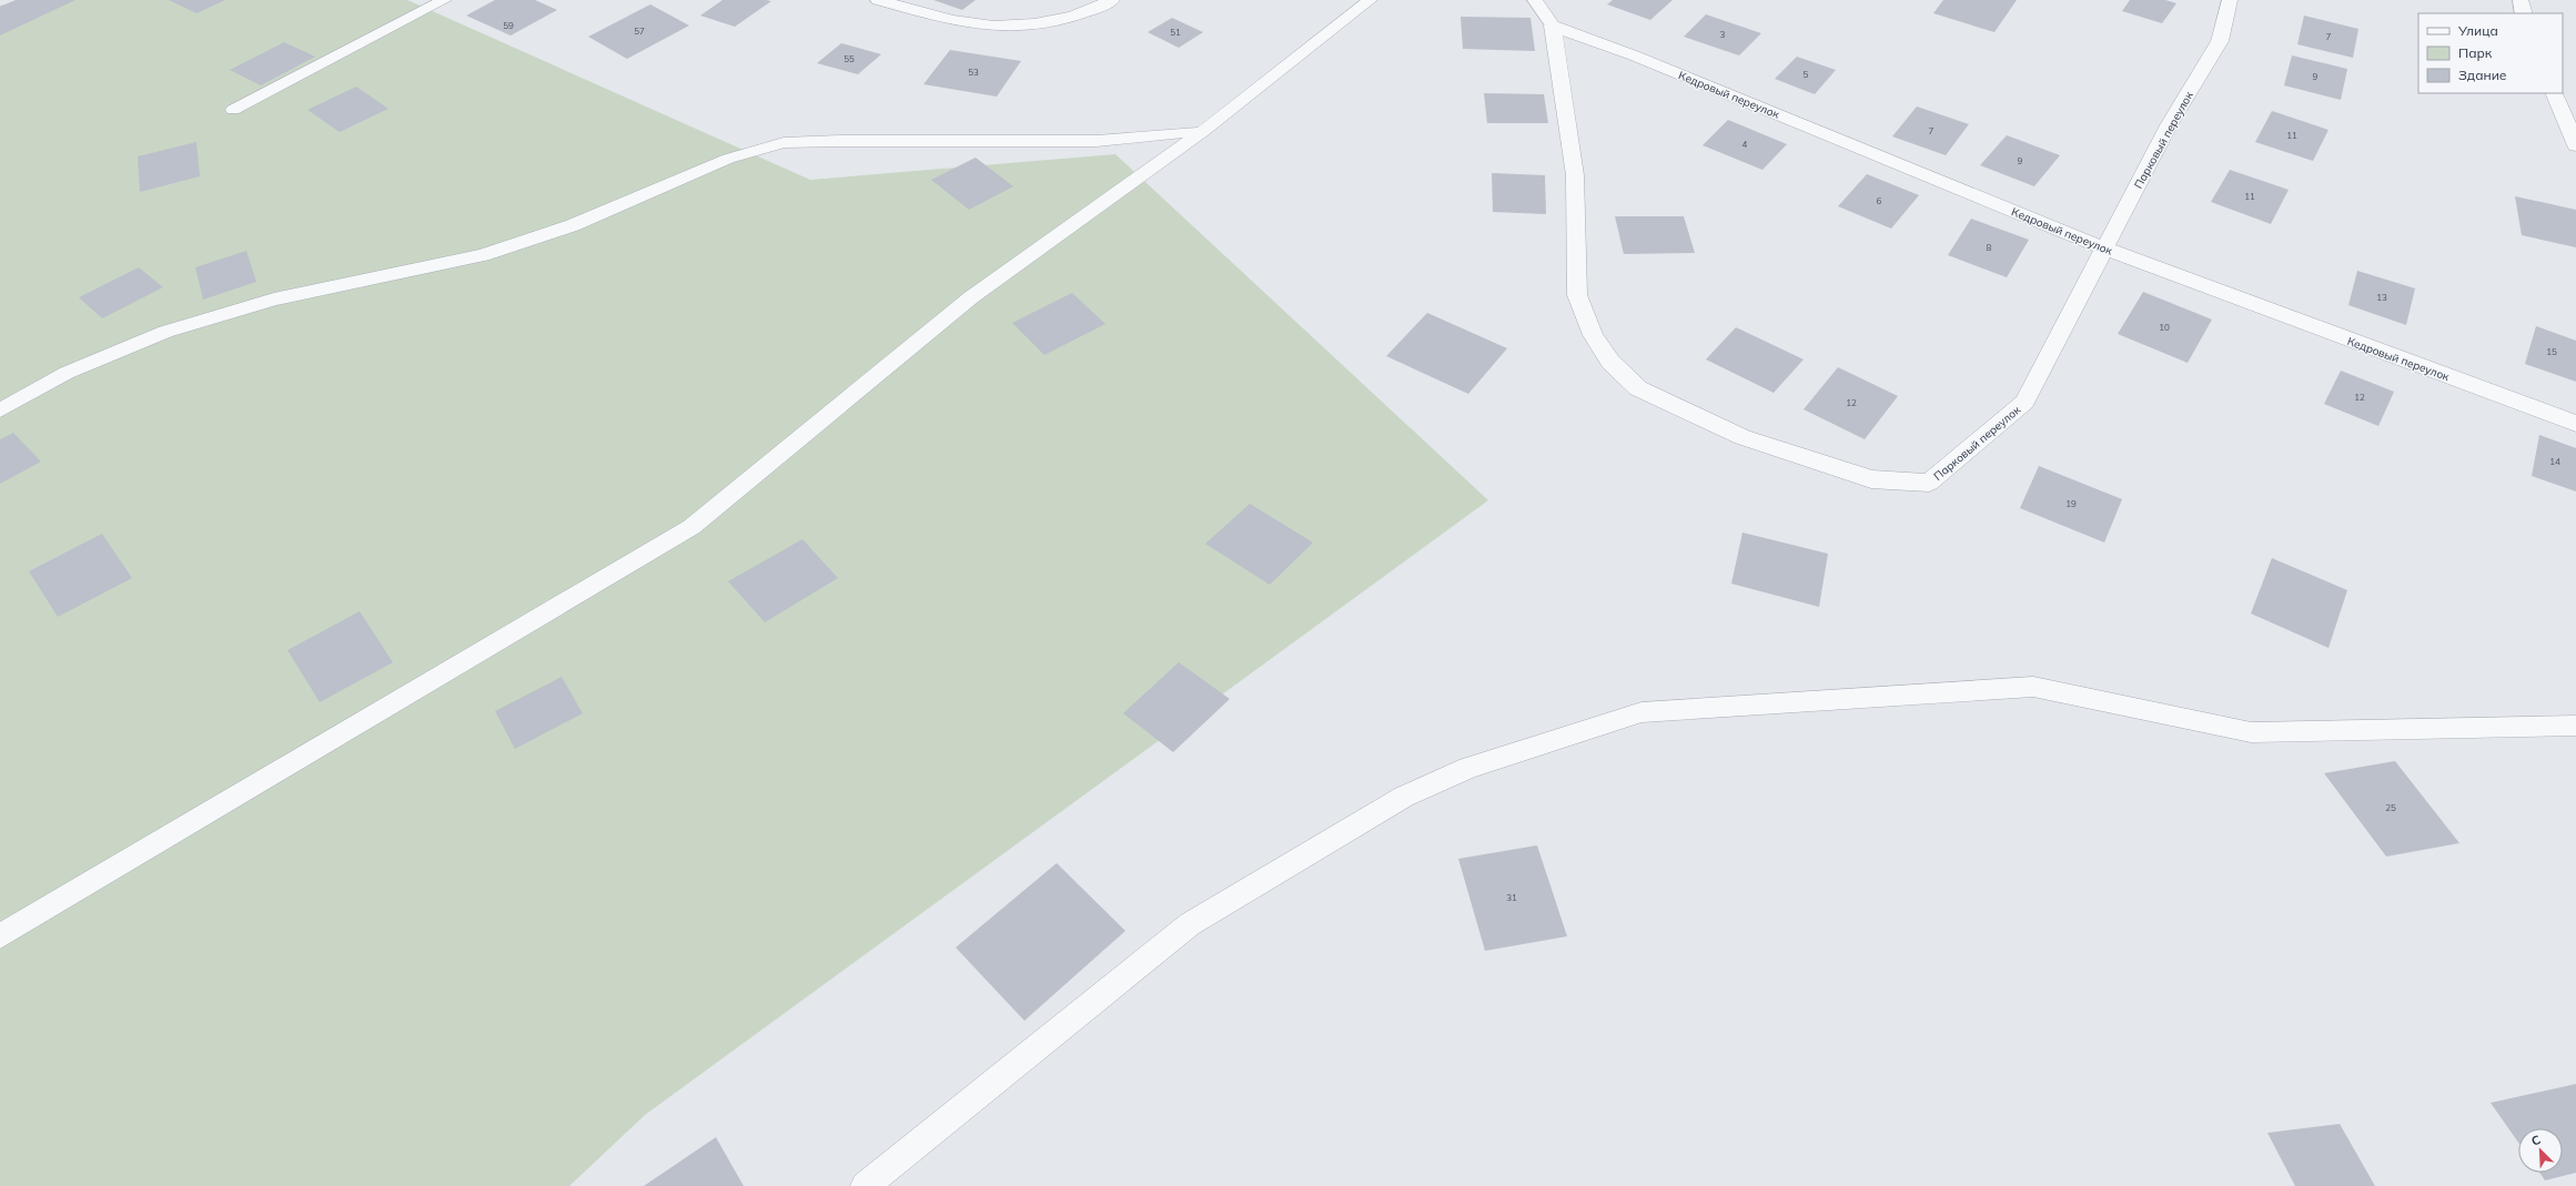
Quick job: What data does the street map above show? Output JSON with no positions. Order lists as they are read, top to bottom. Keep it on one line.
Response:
{"streets":{"street":["Кедровый переулок","Парковый переулок"]},"crossings":[["Кедровый переулок","Парковый переулок"]],"house_numbers":["59","57","51","3","7","55","53","5","9","7","11","4","9","11","6","8","13","10","15","12","12","14","19","25","31"],"legend":["Улица","Парк","Здание"],"north":"top left"}
